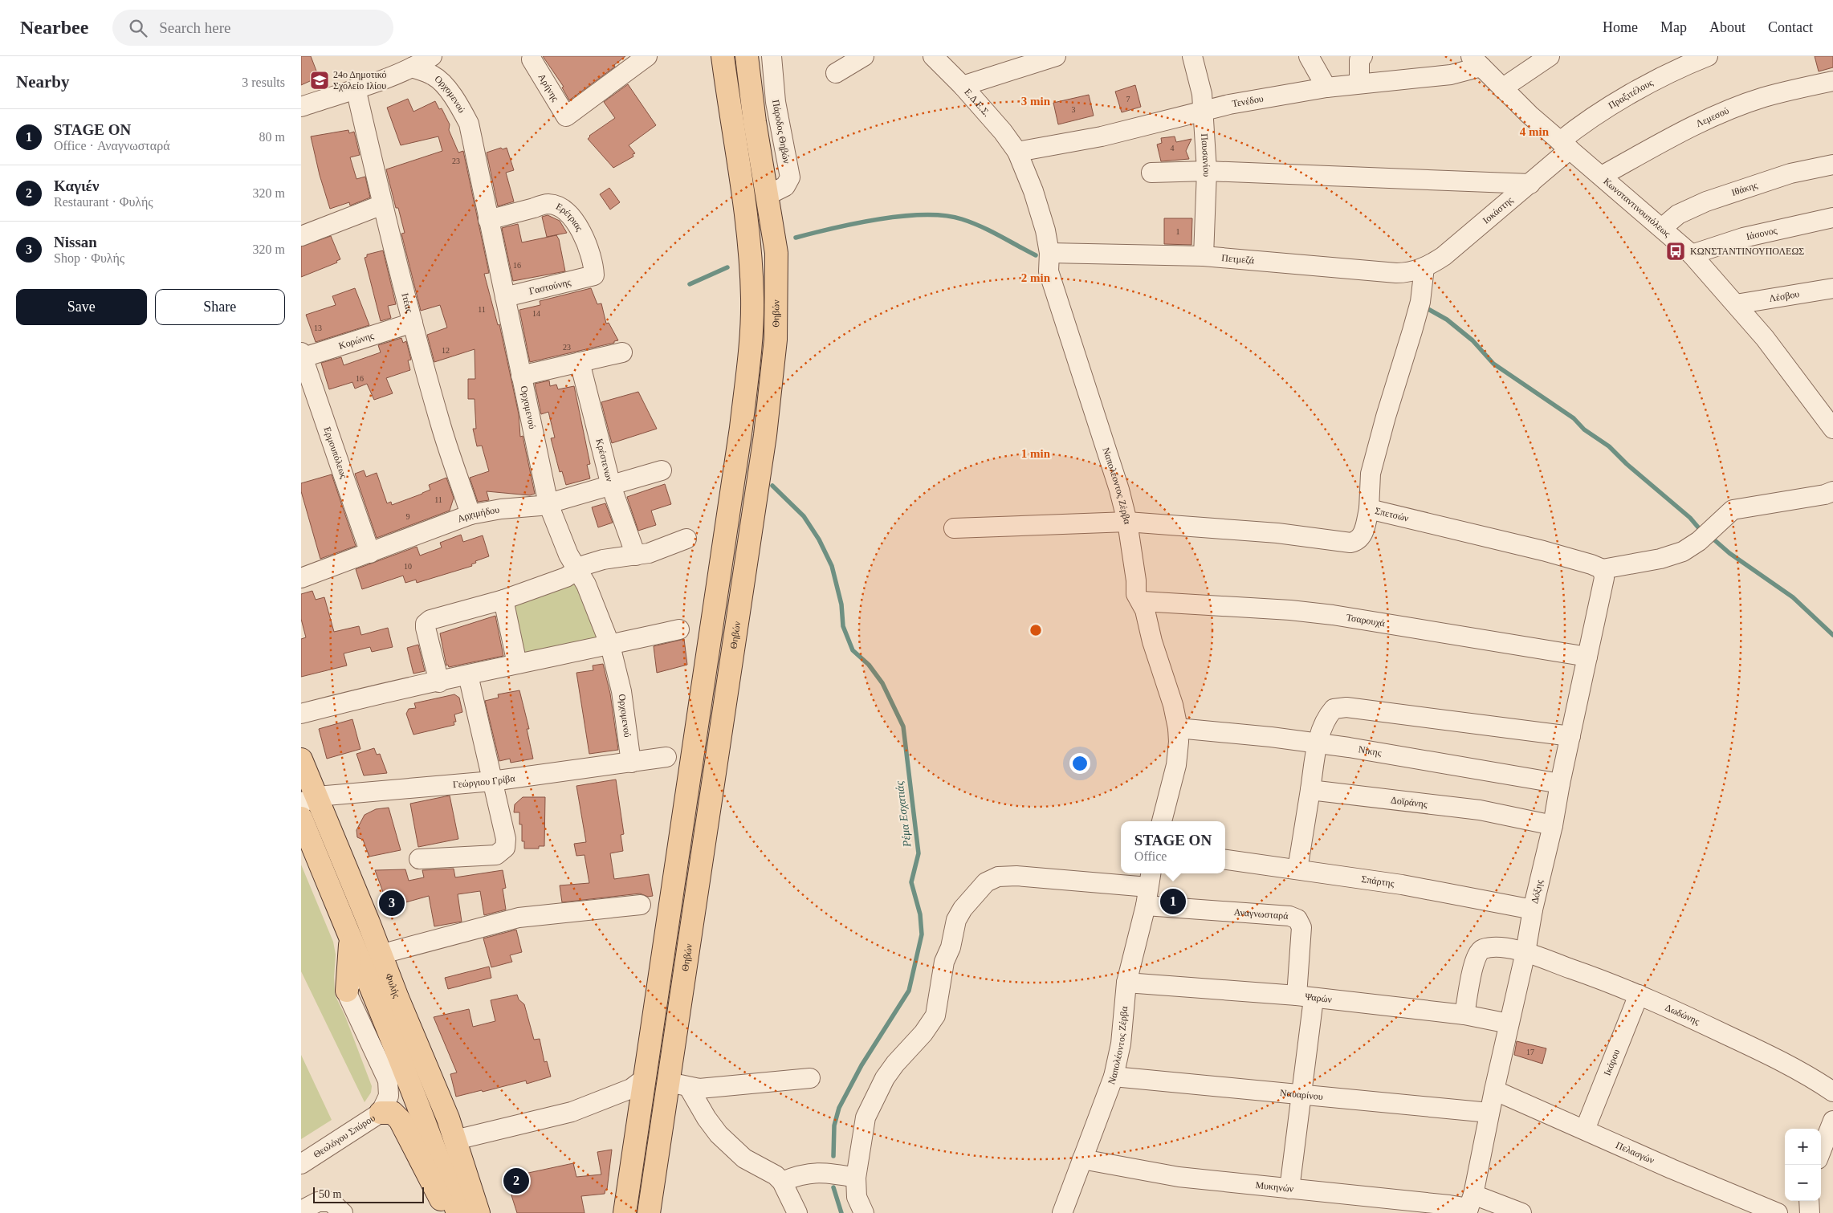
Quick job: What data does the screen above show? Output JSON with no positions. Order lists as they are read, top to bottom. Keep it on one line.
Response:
{"streets":{"main road":["Θηβών","Φυλής"],"street":["Αρήνης","Πραξιτέλους","Ορχομενού","Τενέδου","Ε.Δ.Ε.Σ.","Λεμεσού","Πάροδος Θηβών","Παυσανίου","Ιθάκης","Κωνσταντινουπόλεως","Ιοκάστης","Ερέτριας","Ιάσονος","Πετμεζά","Γαστούνης","Λέσβου","Ιτέας","Κορώνης","Ερμουπόλεως","Κρέστενων","Ναπολέοντος Ζέρβα","Αρχιμήδου","Σπετσών","Τσαρουχά","Νίκης","Γεώργιου Γρίβα","Δοϊράνης","Σπάρτης","Δόξης","Αναγνωσταρά","Ψαρών","Δωδώνης","Ικάρου","Ναυαρίνου","Θεολόγου Σπύρου","Πελασγών","Μυκηνών"]},"crossings":[["Πραξιτέλους","Κωνσταντινουπόλεως"],["Πραξιτέλους","Ιοκάστης"],["Ορχομενού","Ερέτριας"],["Ορχομενού","Γαστούνης"],["Ορχομενού","Αρχιμήδου"],["Ορχομενού","Γεώργιου Γρίβα"],["Τενέδου","Ε.Δ.Ε.Σ."],["Τενέδου","Παυσανίου"],["Τενέδου","Κωνσταντινουπόλεως"],["Τενέδου","Ναπολέοντος Ζέρβα"],["Ε.Δ.Ε.Σ.","Ναπολέοντος Ζέρβα"],["Λεμεσού","Κωνσταντινουπόλεως"],["Πάροδος Θηβών","Θηβών"],["Παυσανίου","Πετμεζά"],["Ιθάκης","Κωνσταντινουπόλεως"],["Κωνσταντινουπόλεως","Ιοκάστης"],["Κωνσταντινουπόλεως","Ιάσονος"],["Κωνσταντινουπόλεως","Λέσβου"],["Ιοκάστης","Πετμεζά"],["Ερέτριας","Γαστούνης"],["Πετμεζά","Ναπολέοντος Ζέρβα"],["Ιτέας","Κορώνης"],["Ιτέας","Αρχιμήδου"],["Κορώνης","Ερμουπόλεως"],["Ερμουπόλεως","Αρχιμήδου"],["Κρέστενων","Αρχιμήδου"],["Ναπολέοντος Ζέρβα","Σπετσών"],["Ναπολέοντος Ζέρβα","Τσαρουχά"],["Ναπολέοντος Ζέρβα","Νίκης"],["Ναπολέοντος Ζέρβα","Αναγνωσταρά"],["Ναπολέοντος Ζέρβα","Ψαρών"],["Ναπολέοντος Ζέρβα","Ναυαρίνου"],["Ναπολέοντος Ζέρβα","Μυκηνών"],["Σπετσών","Δόξης"],["Τσαρουχά","Δόξης"],["Νίκης","Δόξης"],["Γεώργιου Γρίβα","Φυλής"],["Δοϊράνης","Δόξης"],["Σπάρτης","Δόξης"],["Δόξης","Ψαρών"],["Δόξης","Δωδώνης"],["Δόξης","Ναυαρίνου"],["Δόξης","Πελασγών"],["Δόξης","Μυκηνών"],["Αναγνωσταρά","Ψαρών"],["Αναγνωσταρά","Ναυαρίνου"],["Αναγνωσταρά","Μυκηνών"],["Ψαρών","Δωδώνης"],["Δωδώνης","Ικάρου"],["Ικάρου","Πελασγών"]],"water":["Ρέμα Εσχατιάς"],"places":{"school or university":["24ο Δημοτικό Σχολείο Ιλίου"],"bus stop":["ΚΩΝΣΤΑΝΤΙΝΟΥΠΟΛΕΩΣ"]},"house_numbers":["7","3","4","23","1","16","11","14","13","23","12","16","11","9","10","17"],"scale_bar":"50 m","page":{"header":"Nearbee","search":"Search here","nav":["Home","Map","About","Contact"],"heading":["Nearby","3 results"],"list":[{"mark":"1","name":"STAGE ON","note":"Office · Αναγνωσταρά","value":"80 m"},{"mark":"2","name":"Καγιέν","note":"Restaurant · Φυλής","value":"320 m"},{"mark":"3","name":"Nissan","note":"Shop · Φυλής","value":"320 m"}],"buttons":["Save","Share"],"popup":["STAGE ON","Office"],"pins":["1","3","2"],"map_buttons":["+","−"],"scale":"50 m"},"rings":["3 min","4 min","2 min","1 min"]}
